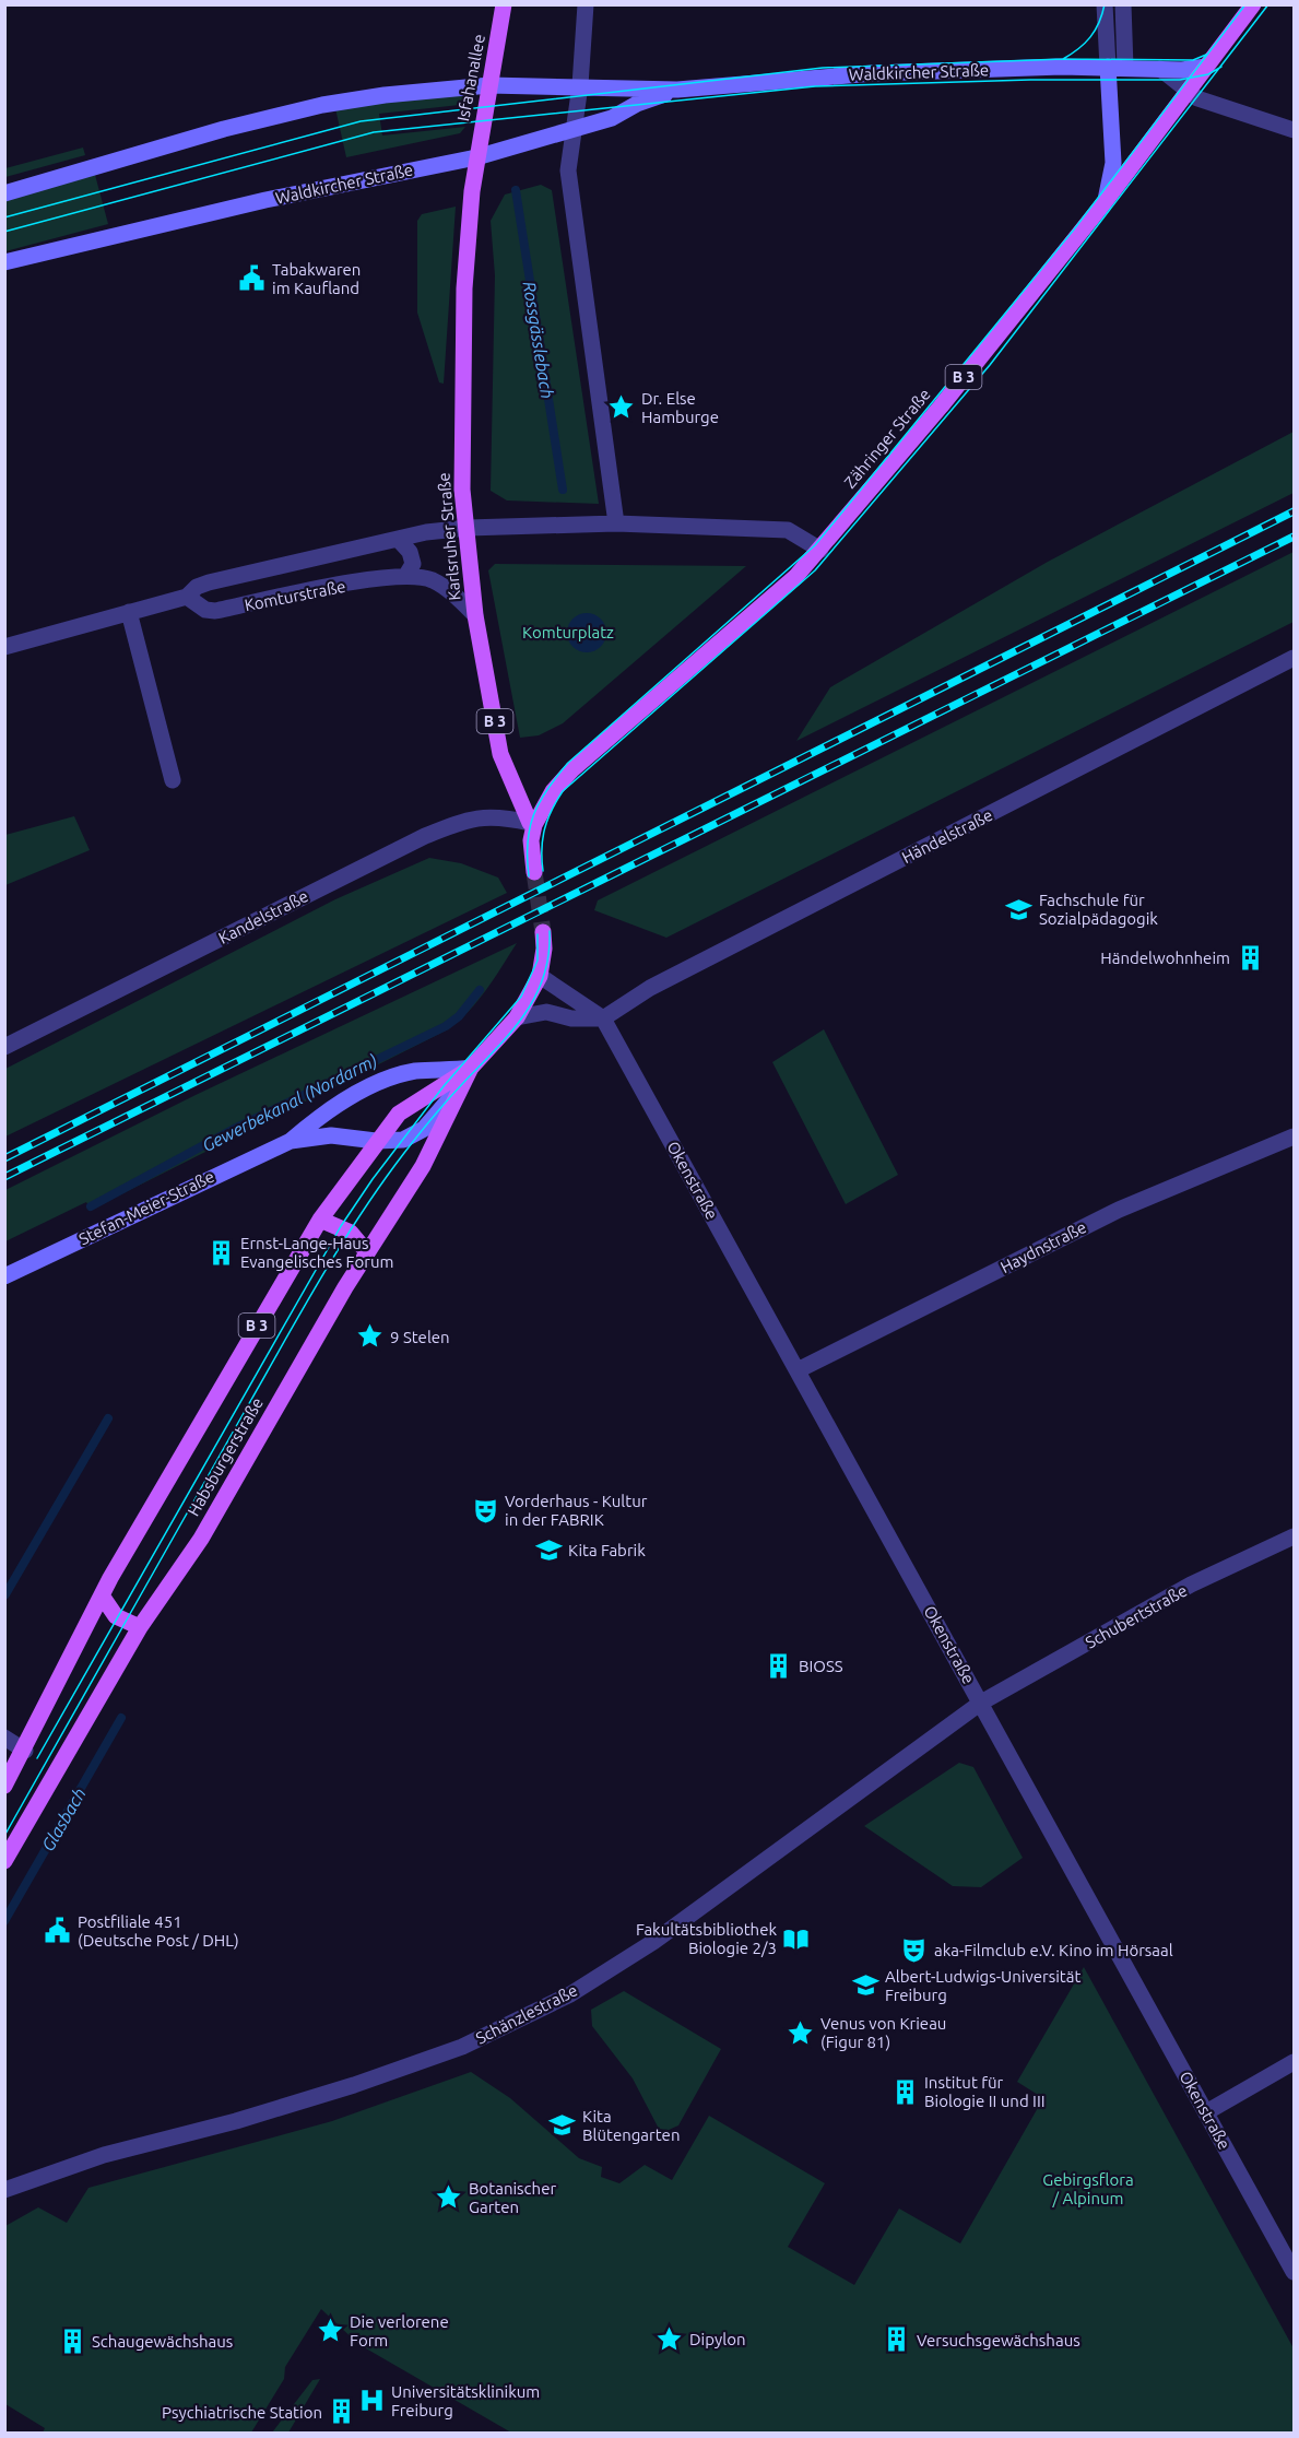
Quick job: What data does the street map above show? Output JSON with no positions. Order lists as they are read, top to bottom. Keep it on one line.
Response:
{"streets":{"main road":["Waldkircher Straße","Isfahanallee","B 3","Zähringer Straße","Karlsruher Straße","Stefan-Meier-Straße","Habsburgerstraße"],"street":["Komturstraße","Händelstraße","Kandelstraße","Okenstraße","Haydnstraße","Schubertstraße","Schänzlestraße"]},"crossings":[["Waldkircher Straße","Isfahanallee"],["Waldkircher Straße","Zähringer Straße"],["Waldkircher Straße","Karlsruher Straße"],["Isfahanallee","Karlsruher Straße"],["B 3","Zähringer Straße"],["B 3","Karlsruher Straße"],["B 3","Kandelstraße"],["Zähringer Straße","Karlsruher Straße"],["Zähringer Straße","Kandelstraße"],["Karlsruher Straße","Komturstraße"],["Karlsruher Straße","Kandelstraße"],["Händelstraße","Okenstraße"],["Okenstraße","Haydnstraße"],["Okenstraße","Habsburgerstraße"],["Okenstraße","Schubertstraße"],["Okenstraße","Schänzlestraße"],["Stefan-Meier-Straße","Habsburgerstraße"],["Schubertstraße","Schänzlestraße"]],"water":["Rossgässlebach","Gewerbekanal (Nordarm)","Glasbach"],"parks":["Komturplatz","Gebirgsflora / Alpinum"],"places":{"public building":["Tabakwaren im Kaufland","Postfiliale 451 (Deutsche Post / DHL)"],"place":["Dr. Else Hamburge","9 Stelen","Venus von Krieau (Figur 81)","Botanischer Garten","Die verlorene Form","Dipylon"],"school or university":["Fachschule für Sozialpädagogik","Kita Fabrik","Albert-Ludwigs-Universität Freiburg","Kita Blütengarten"],"building":["Händelwohnheim","Ernst-Lange-Haus Evangelisches Forum","BIOSS","Institut für Biologie II und III","Versuchsgewächshaus","Schaugewächshaus","Psychiatrische Station"],"theatre":["Vorderhaus - Kultur in der FABRIK","aka-Filmclub e.V. Kino im Hörsaal"],"library":["Fakultätsbibliothek Biologie 2/3"],"hospital":["Universitätsklinikum Freiburg"]}}
